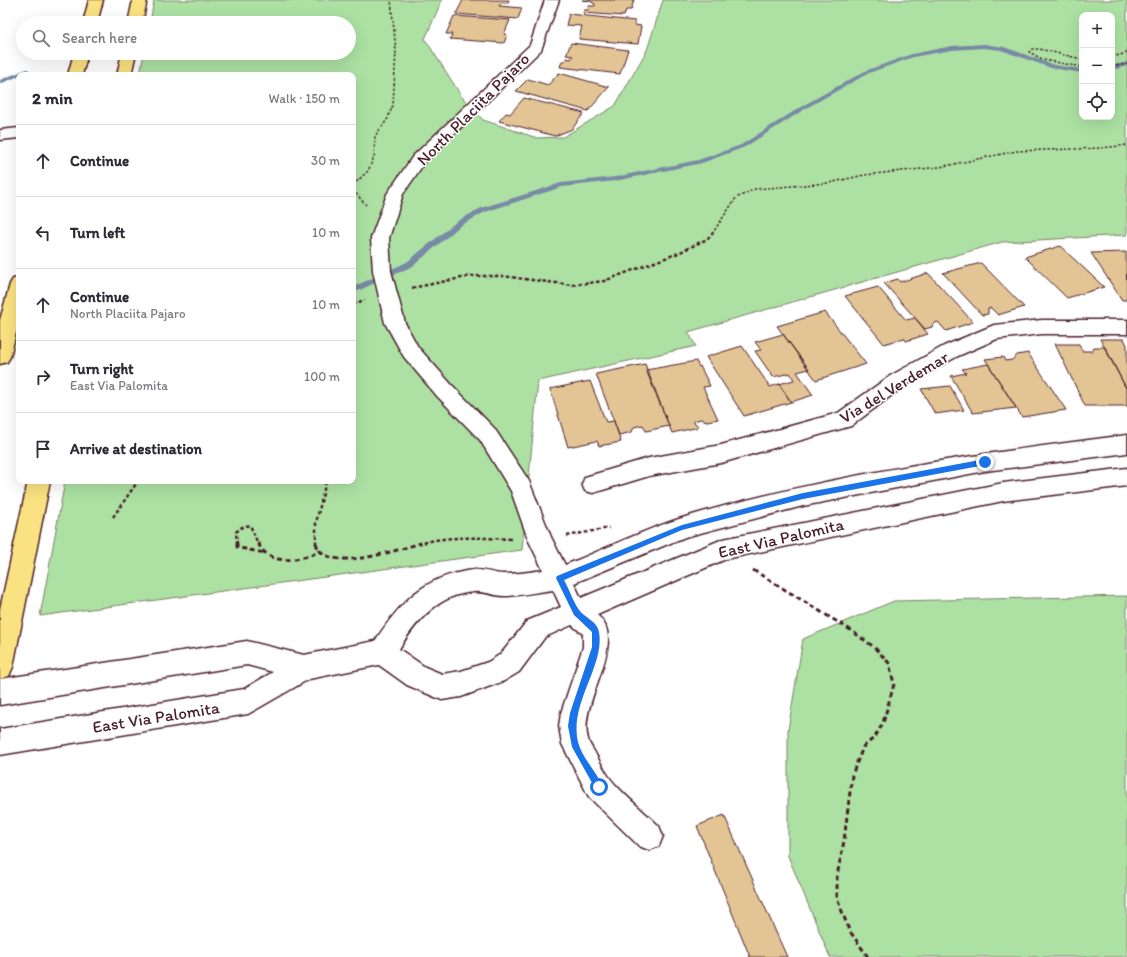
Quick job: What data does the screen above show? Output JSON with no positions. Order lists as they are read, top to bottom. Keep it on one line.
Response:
{"streets":{"street":["North Placiita Pajaro","Via del Verdemar","East Via Palomita"]},"crossings":[["North Placiita Pajaro","East Via Palomita"]],"page":{"map_buttons":["+","−"],"search":"Search here","heading":["2 min","Walk · 150 m"],"list":[["Continue","30 m"],["Turn left","10 m"],["Continue","North Placiita Pajaro","10 m"],["Turn right","East Via Palomita","100 m"],"Arrive at destination"]}}
